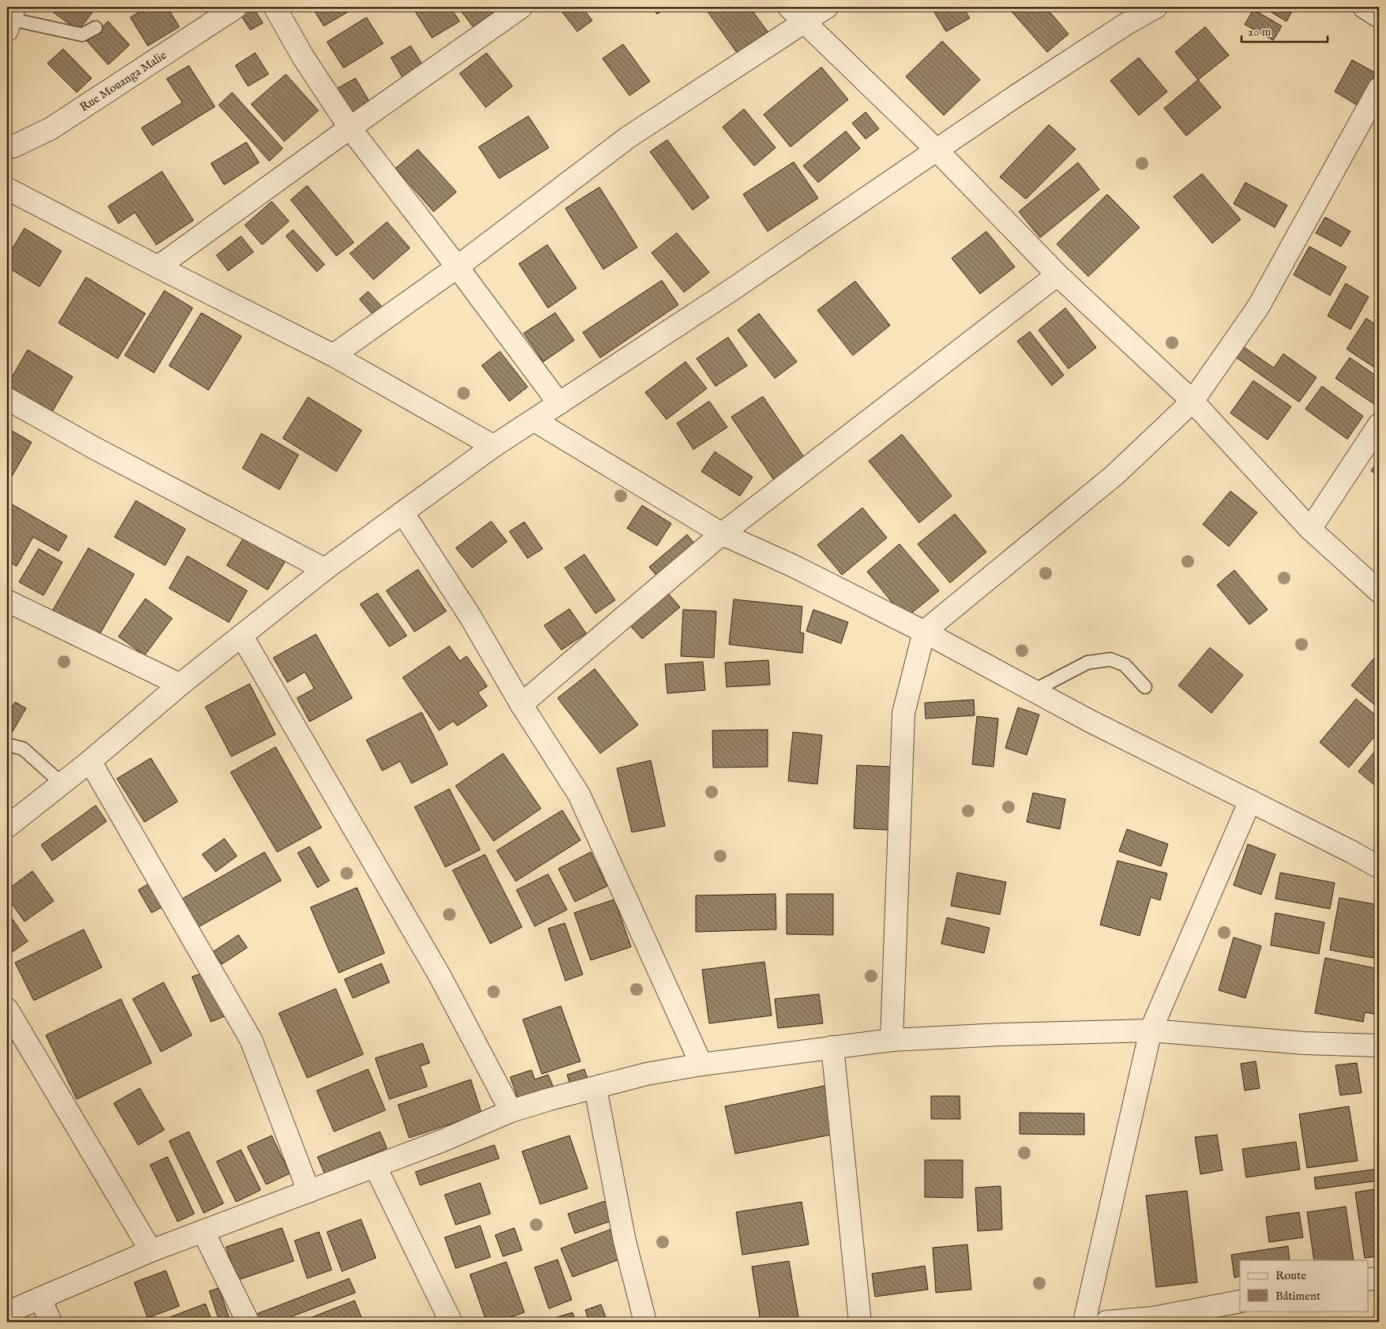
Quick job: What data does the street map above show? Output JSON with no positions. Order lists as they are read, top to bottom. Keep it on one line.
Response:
{"streets":{"street":["Rue Mouanga Malie"]},"legend":["Route","Bâtiment"],"scale_bar":"20 m"}
